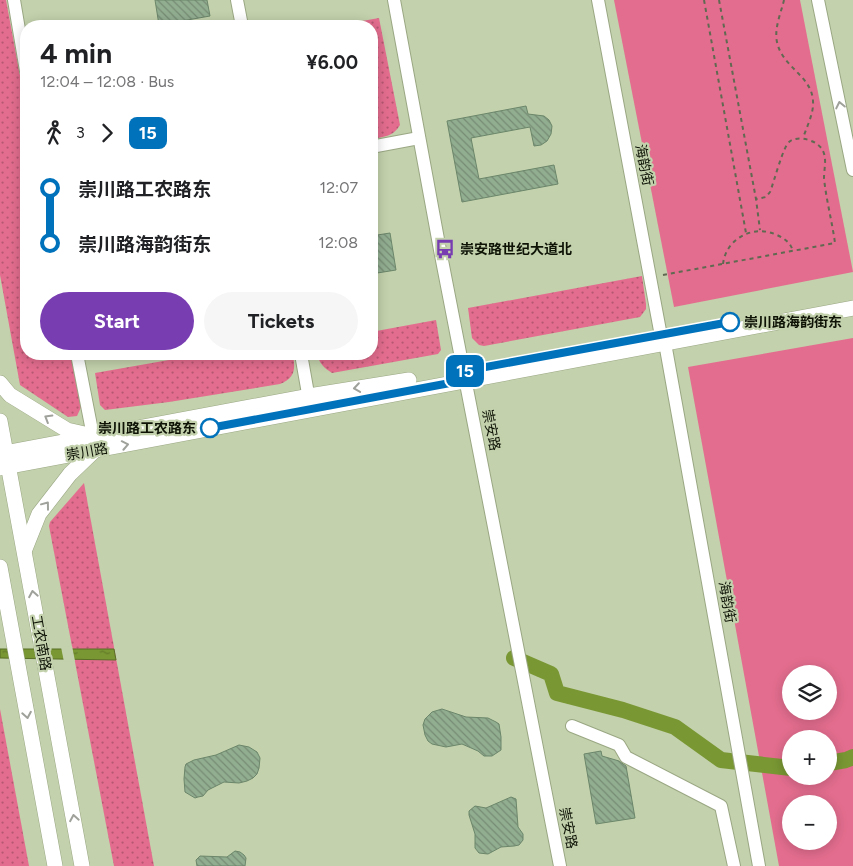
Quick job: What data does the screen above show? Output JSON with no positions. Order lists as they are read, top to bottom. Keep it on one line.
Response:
{"streets":{"main road":["崇川路","工农南路"],"street":["海韵街","崇安路"]},"crossings":[["海韵街","崇川路"],["崇安路","崇川路"],["崇川路","工农南路"]],"places":{"bus stop":["崇安路世纪大道北"],"other":["崇川路海韵街东","崇川路工农路东"]},"lines":["bus line 15"],"page":{"on_map":"15","heading":["4 min","12:04 – 12:08 · Bus","¥6.00"],"legs":["3","15"],"list":[{"name":"崇川路工农路东","value":"12:07"},{"name":"崇川路海韵街东","value":"12:08"}],"buttons":["Start","Tickets"],"map_buttons":["+","−"]}}
